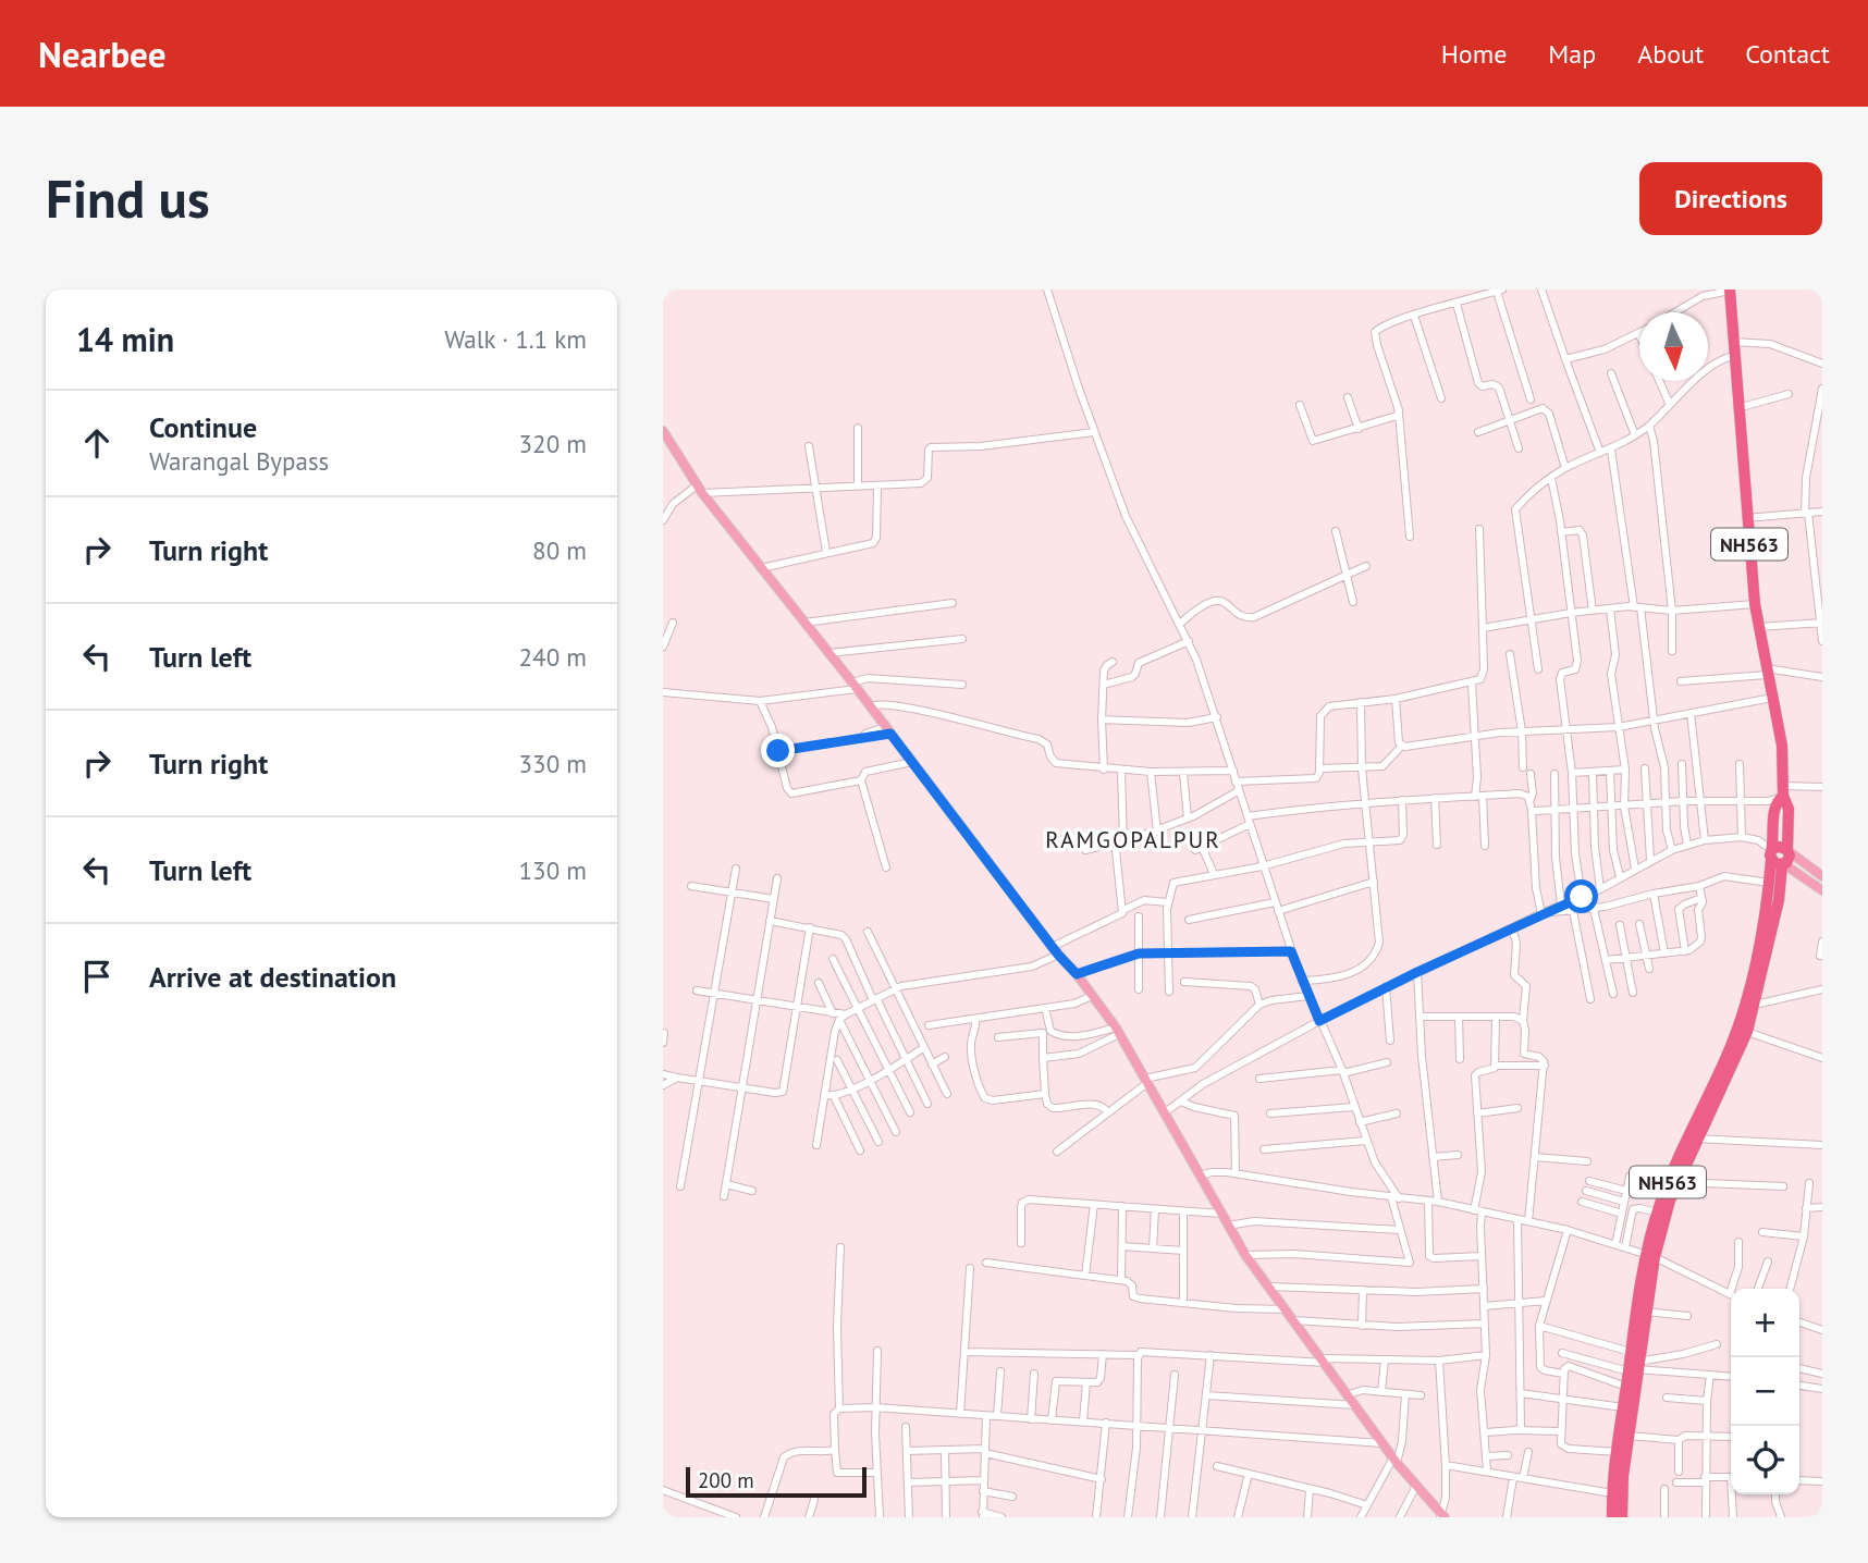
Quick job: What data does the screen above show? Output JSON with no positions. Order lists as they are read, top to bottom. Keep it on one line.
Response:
{"streets":{"highway":["NH563"]},"districts":["RAMGOPALPUR"],"scale_bar":"200 m","north":"bottom","page":{"header":"Nearbee","nav":["Home","Map","About","Contact"],"buttons":"Directions","title":"Find us","heading":["14 min","Walk · 1.1 km"],"list":[["Continue","Warangal Bypass","320 m"],["Turn right","80 m"],["Turn left","240 m"],["Turn right","330 m"],["Turn left","130 m"],"Arrive at destination"],"map_buttons":["+","−"],"scale":"200 m"}}
